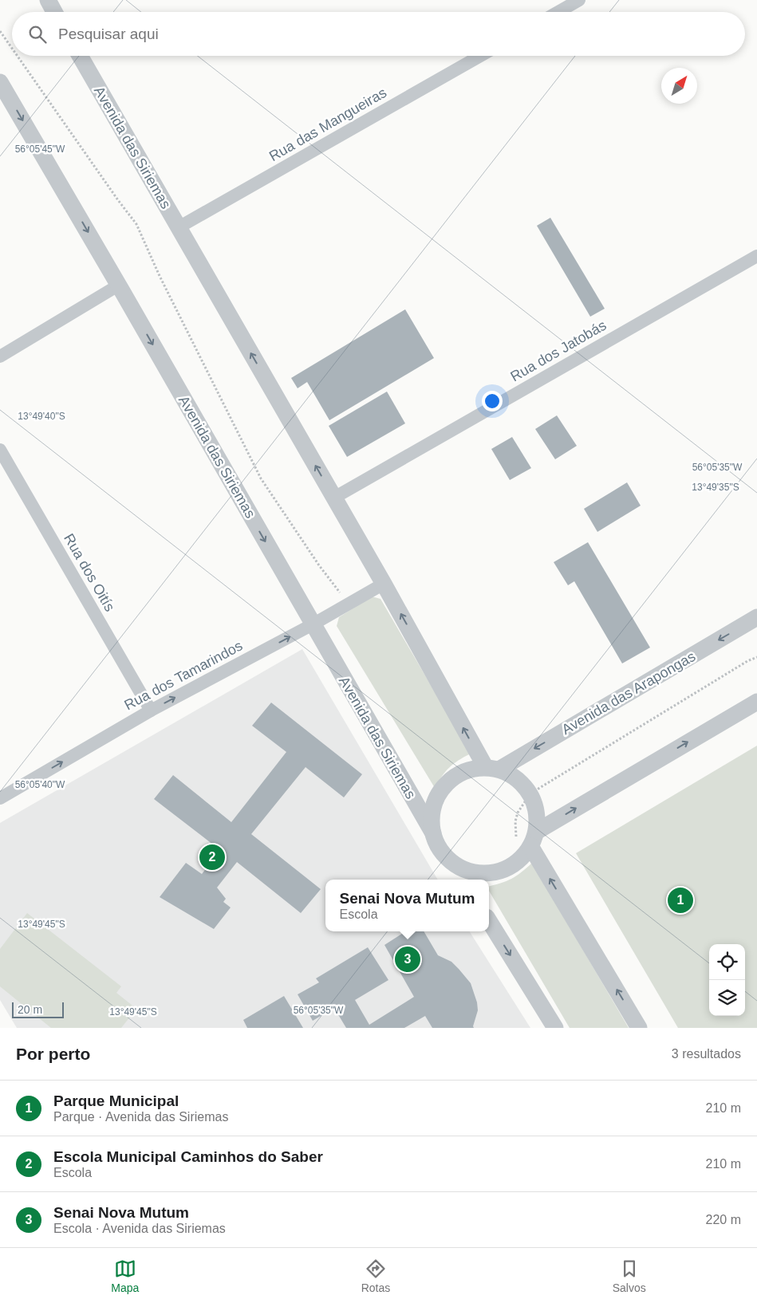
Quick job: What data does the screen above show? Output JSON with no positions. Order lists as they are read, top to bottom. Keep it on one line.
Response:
{"streets":{"street":["Rua das Mangueiras","Avenida das Siriemas","Rua dos Jatobás","Rua dos Oitís","Rua dos Tamarindos","Avenida das Arapongas"]},"crossings":[["Rua das Mangueiras","Avenida das Siriemas"],["Avenida das Siriemas","Rua dos Jatobás"],["Avenida das Siriemas","Rua dos Tamarindos"],["Avenida das Siriemas","Avenida das Arapongas"],["Rua dos Oitís","Rua dos Tamarindos"]],"one_way":["Rua dos Tamarindos"],"scale_bar":"20 m","north":"top right","page":{"search":"Pesquisar aqui","pins":["2","1","3"],"popup":["Senai Nova Mutum","Escola"],"scale":"20 m","heading":["Por perto","3 resultados"],"list":[{"mark":"1","name":"Parque Municipal","note":"Parque · Avenida das Siriemas","value":"210 m"},{"mark":"2","name":"Escola Municipal Caminhos do Saber","note":"Escola","value":"210 m"},{"mark":"3","name":"Senai Nova Mutum","note":"Escola · Avenida das Siriemas","value":"220 m"}],"nav":["Mapa","Rotas","Salvos"]},"coordinates":["56°05'45\"W","13°49'40\"S","56°05'35\"W","13°49'35\"S","56°05'40\"W","13°49'45\"S"]}
